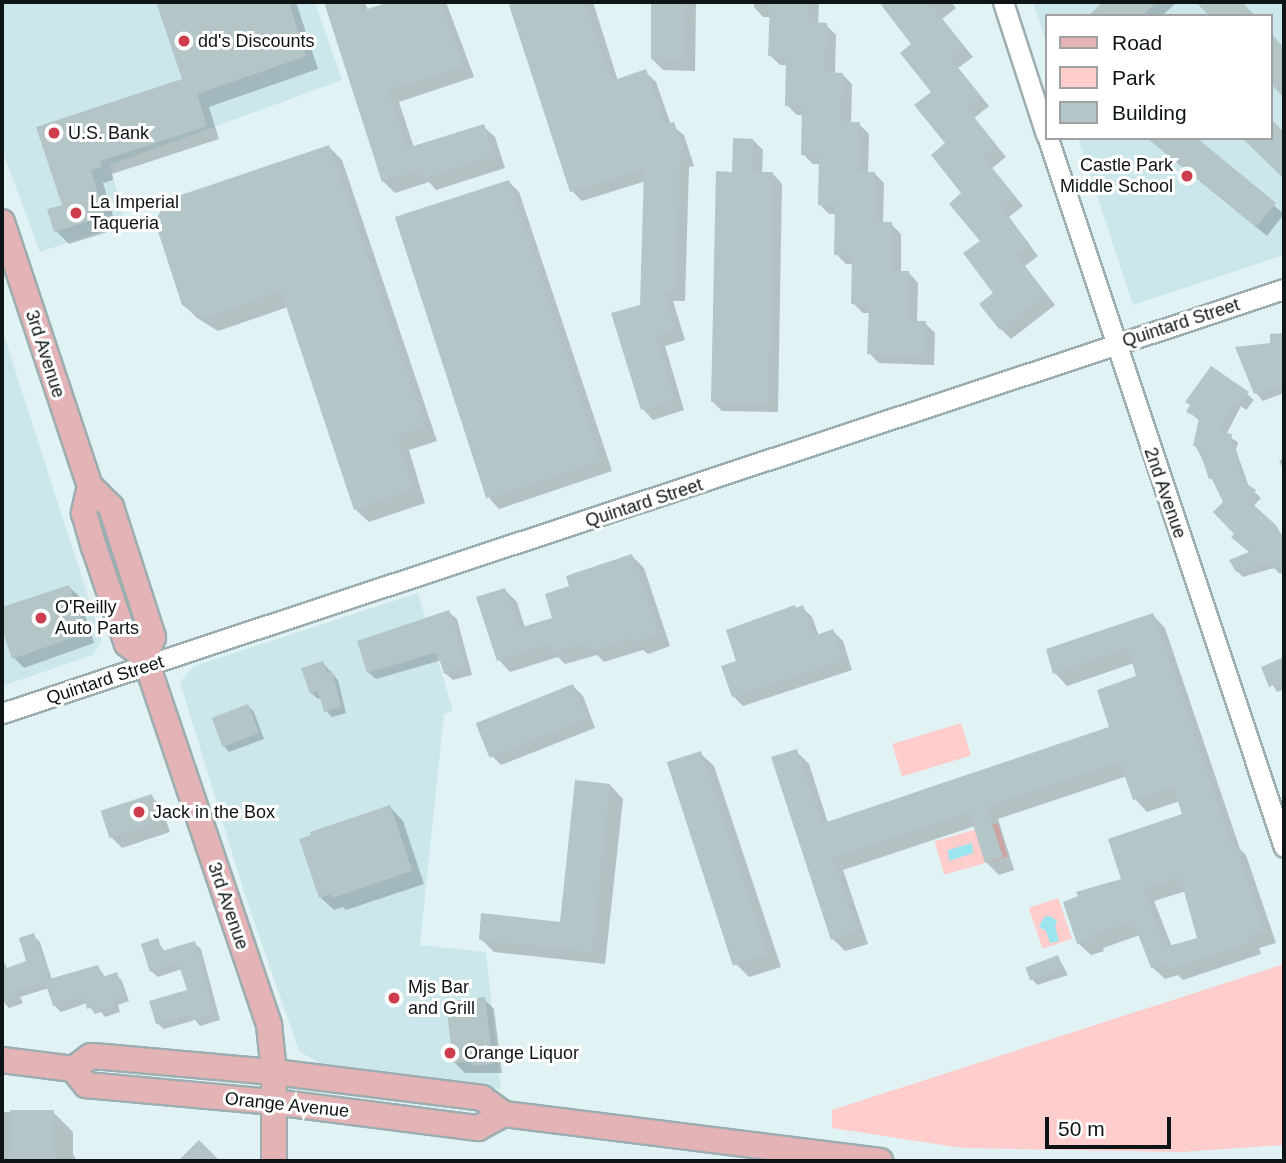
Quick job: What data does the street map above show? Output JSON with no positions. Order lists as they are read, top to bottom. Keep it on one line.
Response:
{"streets":{"main road":["3rd Avenue","Orange Avenue"],"street":["Quintard Street","2nd Avenue"]},"crossings":[["Quintard Street","3rd Avenue"],["Quintard Street","2nd Avenue"],["3rd Avenue","Orange Avenue"]],"places":["dd's Discounts","U.S. Bank","Castle Park Middle School","La Imperial Taqueria","O'Reilly Auto Parts","Jack in the Box","Mjs Bar and Grill","Orange Liquor"],"legend":["Road","Park","Building"],"scale_bar":"50 m"}
